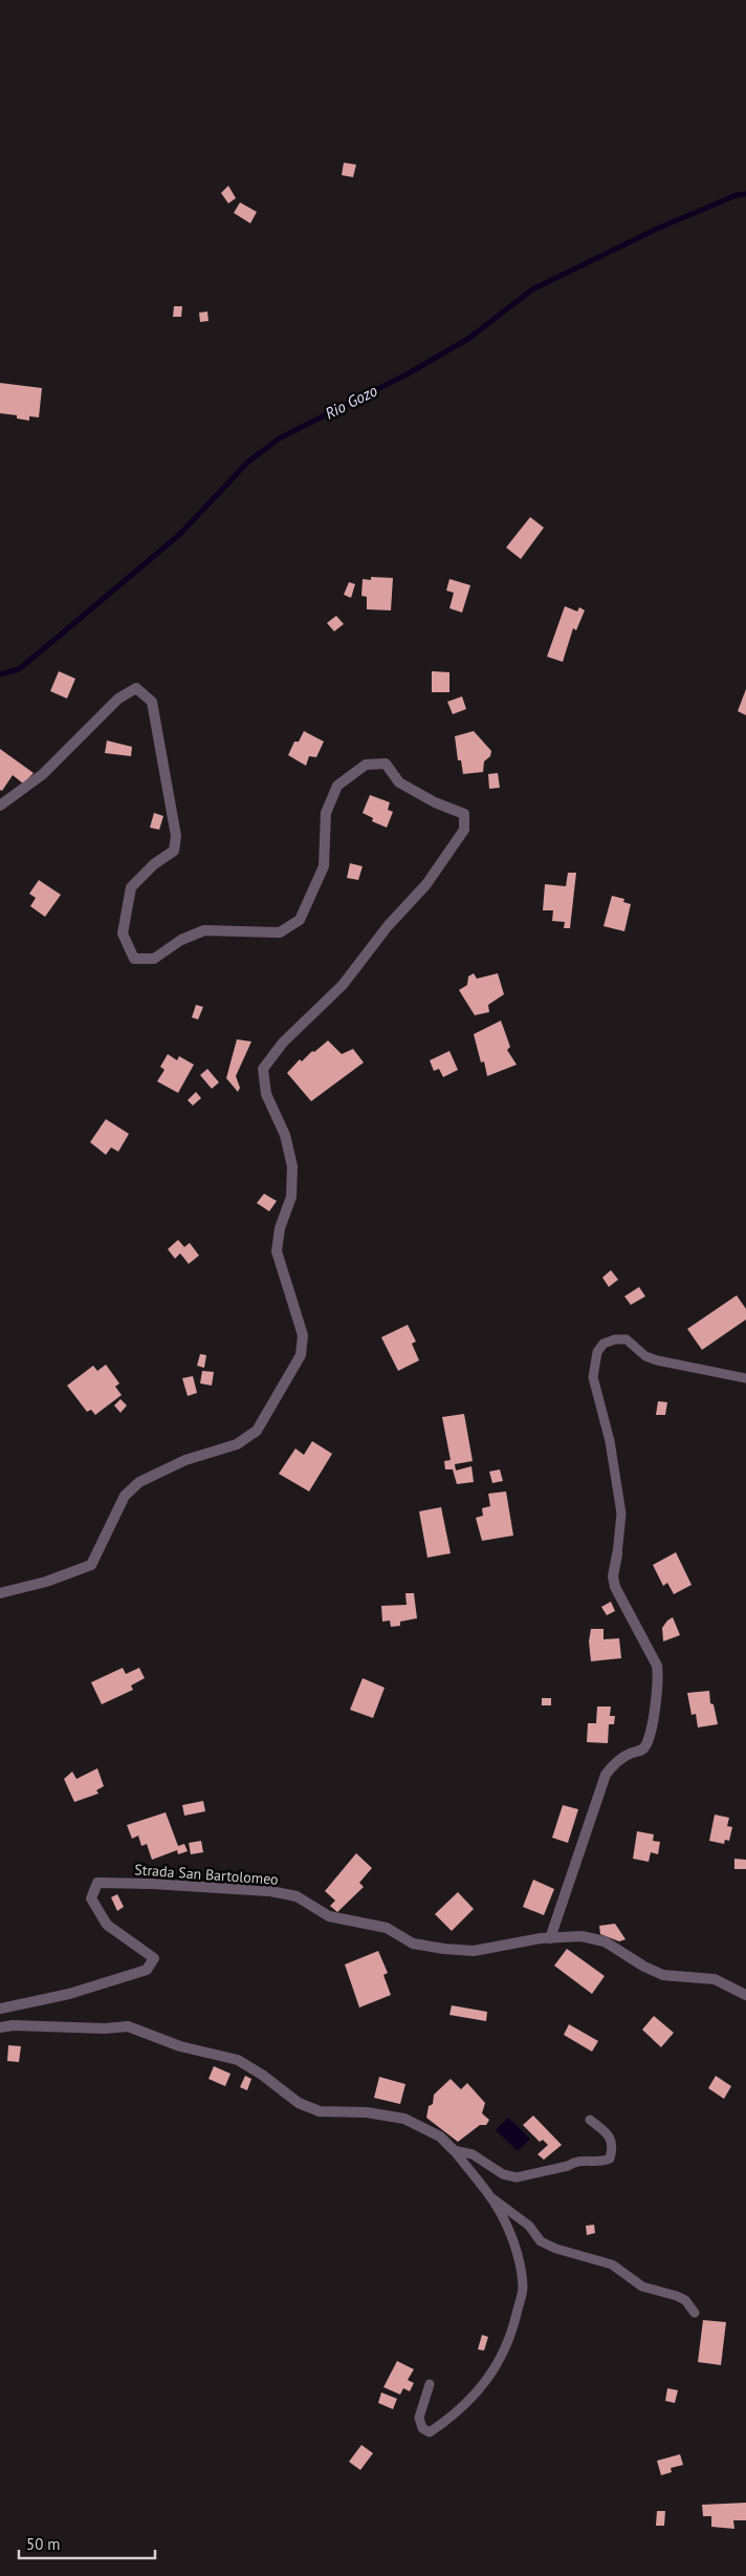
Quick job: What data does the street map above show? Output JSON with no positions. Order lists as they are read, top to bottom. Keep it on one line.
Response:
{"streets":{"street":["Strada San Bartolomeo"]},"water":["Rio Gozo"],"scale_bar":"50 m"}
